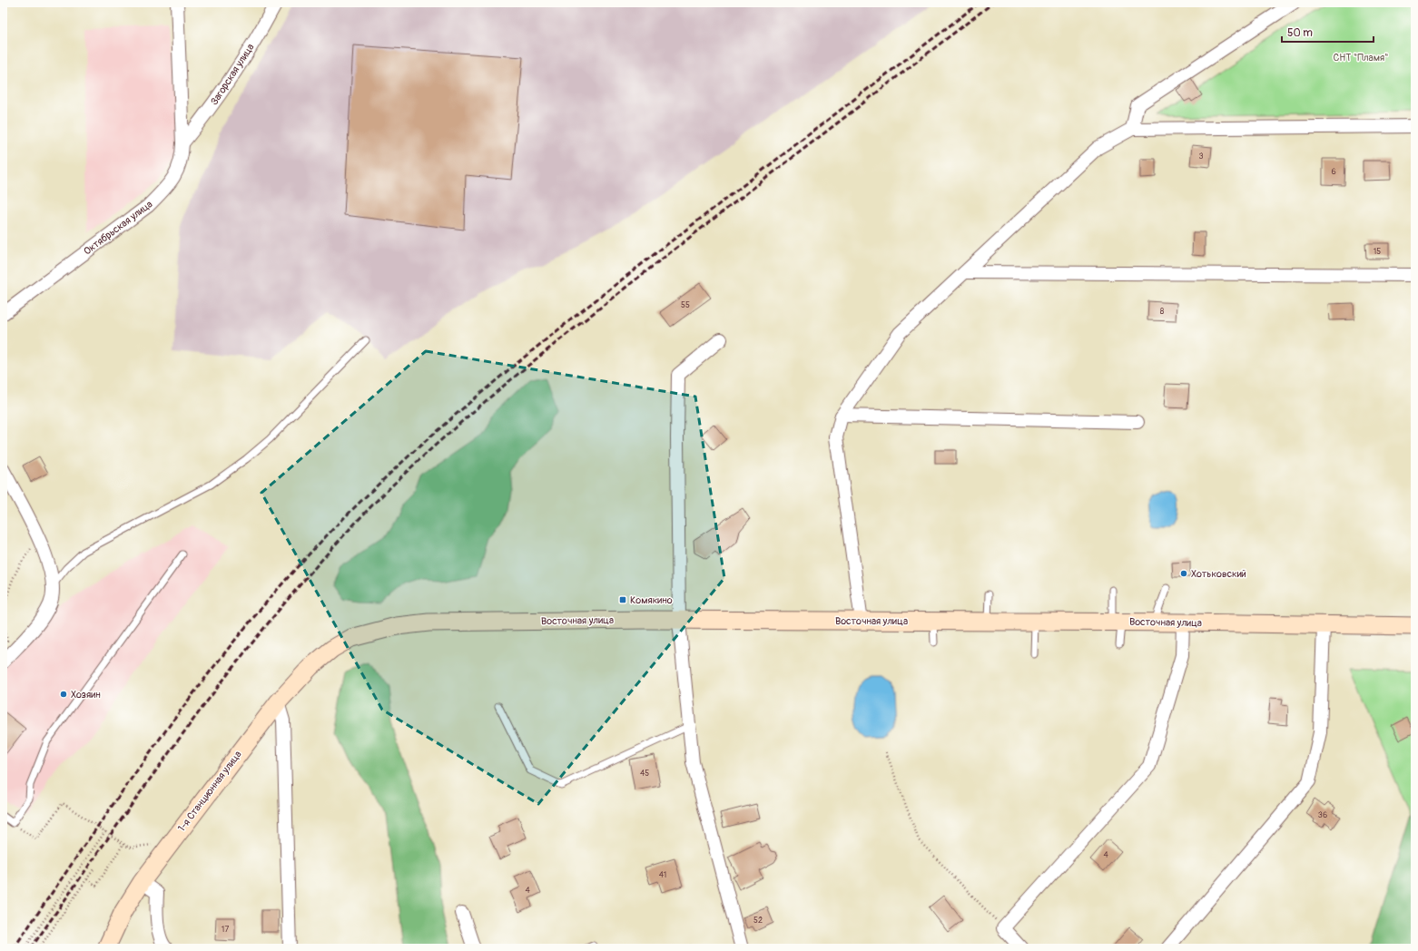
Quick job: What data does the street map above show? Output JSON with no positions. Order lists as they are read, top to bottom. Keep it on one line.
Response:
{"streets":{"main road":["Восточная улица","1-я Станционная улица"],"street":["Загорская улица","Октябрьская улица"]},"crossings":[["Загорская улица","Октябрьская улица"],["Восточная улица","1-я Станционная улица"]],"parks":["СНТ \"Пламя\""],"places":{"other":["Хотьковский","Хозяин"],"transit":["Комякино"]},"house_numbers":["3","6","15","55","8","45","36","4","41","4","52","17"],"scale_bar":"50 m"}
